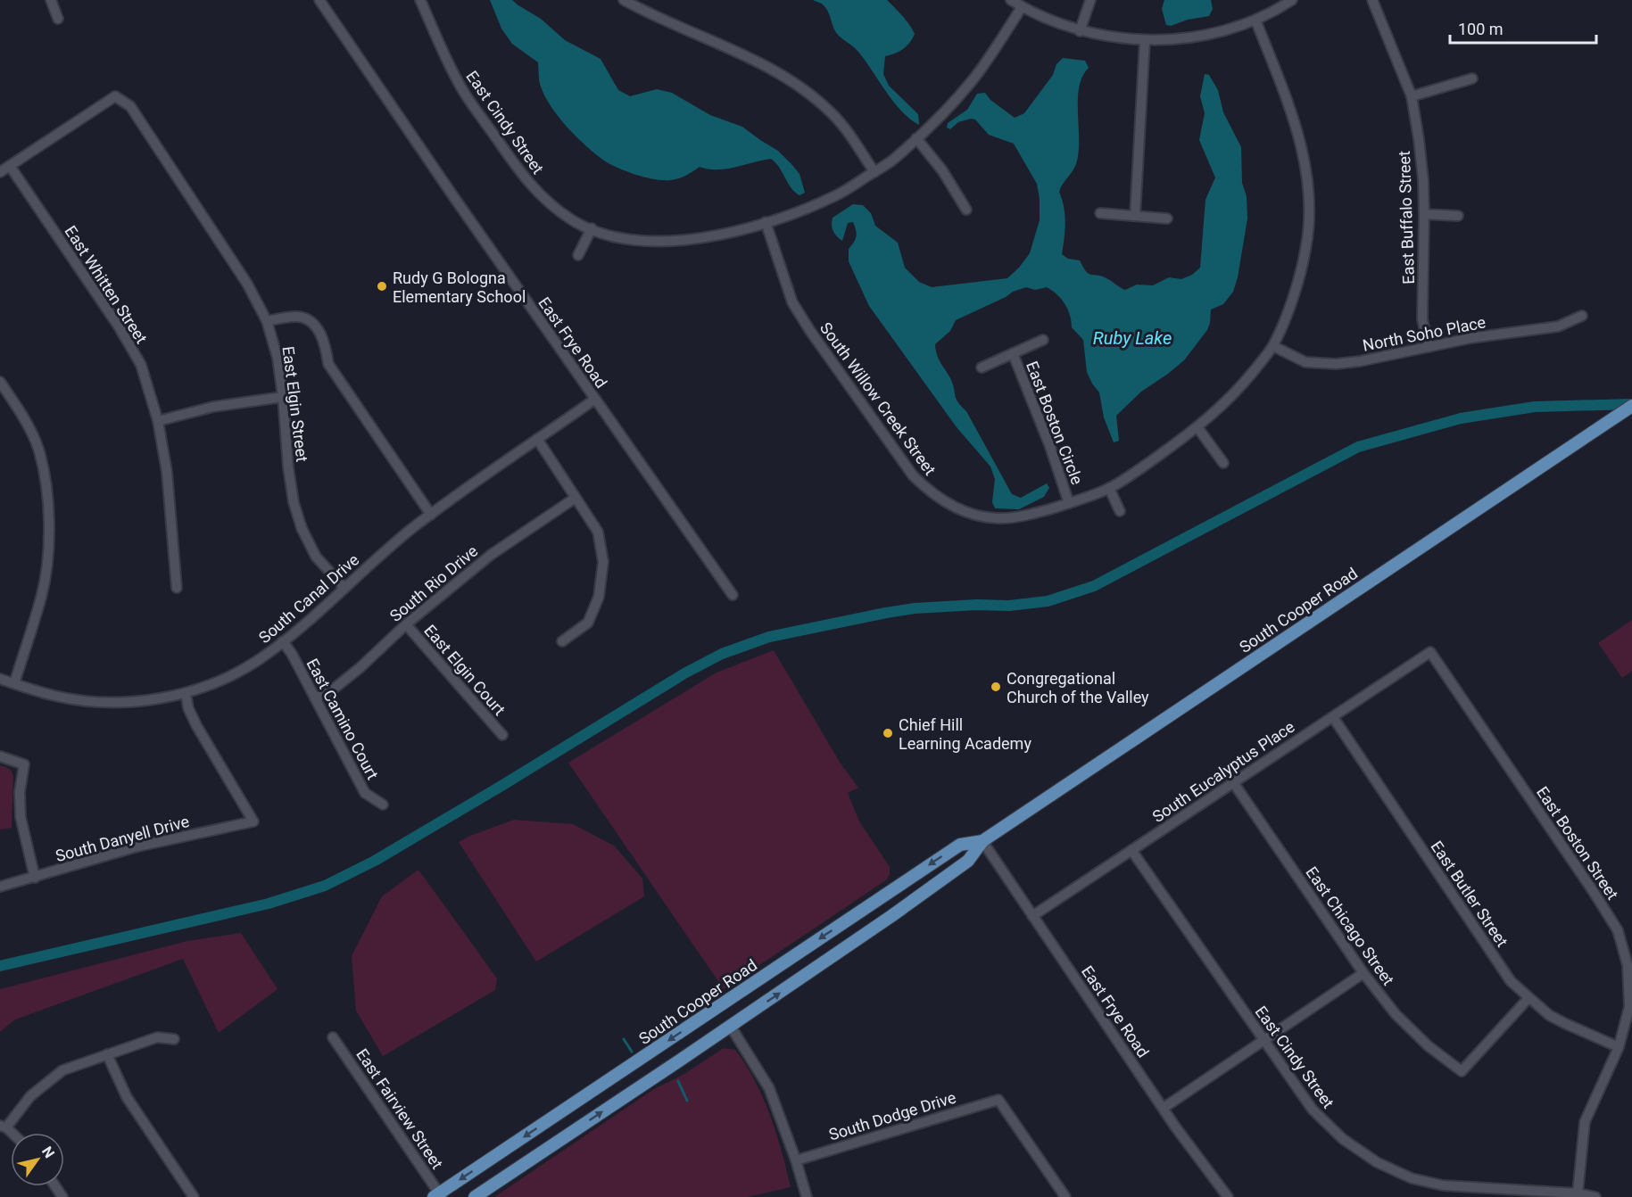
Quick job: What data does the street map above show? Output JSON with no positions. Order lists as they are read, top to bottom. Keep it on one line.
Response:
{"streets":{"main road":["South Cooper Road"],"street":["East Cindy Street","East Buffalo Street","East Whitten Street","North Soho Place","East Frye Road","South Willow Creek Street","East Elgin Street","East Boston Circle","South Rio Drive","South Canal Drive","East Elgin Court","East Camino Court","South Eucalyptus Place","South Danyell Drive","East Boston Street","East Butler Street","East Chicago Street","East Fairview Street","South Dodge Drive"]},"crossings":[["East Cindy Street","South Willow Creek Street"],["East Cindy Street","South Eucalyptus Place"],["East Cindy Street","East Boston Street"],["East Buffalo Street","North Soho Place"],["East Whitten Street","East Elgin Street"],["North Soho Place","South Willow Creek Street"],["East Frye Road","South Canal Drive"],["East Frye Road","South Cooper Road"],["East Frye Road","South Eucalyptus Place"],["South Willow Creek Street","East Boston Circle"],["East Elgin Street","South Canal Drive"],["South Rio Drive","East Elgin Court"],["South Rio Drive","East Camino Court"],["South Canal Drive","East Camino Court"],["South Canal Drive","South Danyell Drive"],["South Cooper Road","East Fairview Street"],["South Eucalyptus Place","East Boston Street"],["South Eucalyptus Place","East Butler Street"],["South Eucalyptus Place","East Chicago Street"],["East Boston Street","East Butler Street"],["East Butler Street","East Chicago Street"]],"water":["Ruby Lake"],"places":["Rudy G Bologna Elementary School","Congregational Church of the Valley","Chief Hill Learning Academy"],"scale_bar":"100 m","north":"top right"}
